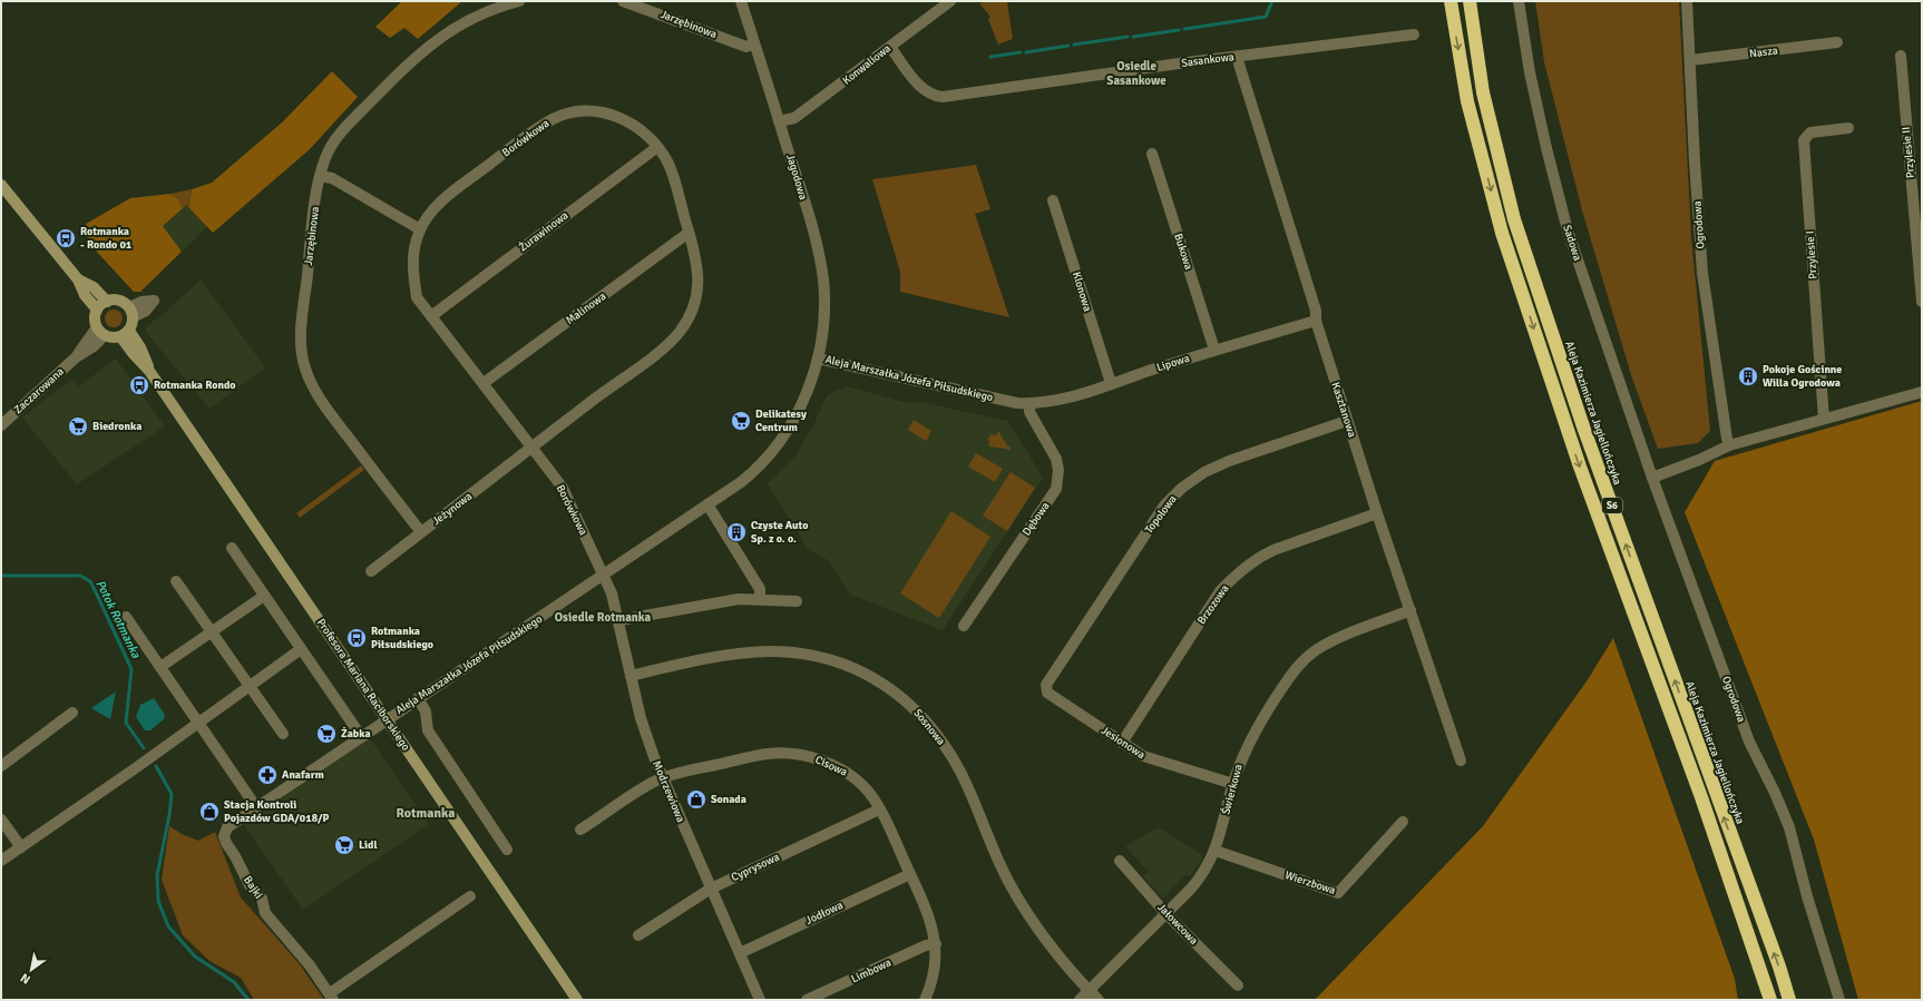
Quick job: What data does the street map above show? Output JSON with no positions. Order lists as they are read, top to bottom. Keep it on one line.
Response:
{"streets":{"highway":["Aleja Kazimierza Jagiellończyka","S6"],"main road":["Profesora Mariana Raciborskiego"],"street":["Jarzębinowa","Nasza","Sasankowa","Konwaliowa","Borówkowa","Przylesie II","Jagodowa","Ogrodowa","Żurawinowa","Sadowa","Bukowa","Przylesie I","Klonowa","Malinowa","Lipowa","Aleja Marszałka Józefa Piłsudskiego","Zaczarowana","Kasztanowa","Jeżynowa","Topolowa","Dębowa","Brzozowa","Sosnowa","Jesionowa","Cisowa","Świerkowa","Modrzewiowa","Cyprysowa","Wierzbowa","Bajki","Jodłowa","Jałowcowa","Limbowa"]},"crossings":[["Jarzębinowa","Jagodowa"],["Jarzębinowa","Jeżynowa"],["Nasza","Ogrodowa"],["Sasankowa","Konwaliowa"],["Sasankowa","Kasztanowa"],["Konwaliowa","Jagodowa"],["Borówkowa","Żurawinowa"],["Borówkowa","Malinowa"],["Borówkowa","Aleja Marszałka Józefa Piłsudskiego"],["Borówkowa","Jeżynowa"],["Borówkowa","Modrzewiowa"],["Jagodowa","Aleja Marszałka Józefa Piłsudskiego"],["Ogrodowa","Sadowa"],["Bukowa","Lipowa"],["Klonowa","Lipowa"],["Lipowa","Aleja Marszałka Józefa Piłsudskiego"],["Lipowa","Kasztanowa"],["Lipowa","Dębowa"],["Aleja Marszałka Józefa Piłsudskiego","Dębowa"],["Aleja Marszałka Józefa Piłsudskiego","Profesora Mariana Raciborskiego"],["Aleja Marszałka Józefa Piłsudskiego","Modrzewiowa"],["Aleja Marszałka Józefa Piłsudskiego","Bajki"],["Zaczarowana","Profesora Mariana Raciborskiego"],["Kasztanowa","Topolowa"],["Kasztanowa","Brzozowa"],["Kasztanowa","Świerkowa"],["Topolowa","Jesionowa"],["Brzozowa","Jesionowa"],["Profesora Mariana Raciborskiego","Bajki"],["Sosnowa","Świerkowa"],["Sosnowa","Modrzewiowa"],["Jesionowa","Świerkowa"],["Cisowa","Modrzewiowa"],["Cisowa","Cyprysowa"],["Cisowa","Jodłowa"],["Cisowa","Limbowa"],["Świerkowa","Wierzbowa"],["Świerkowa","Jałowcowa"],["Modrzewiowa","Cyprysowa"],["Modrzewiowa","Jodłowa"]],"districts":["Osiedle Sasankowe","Osiedle Rotmanka","Rotmanka"],"water":["Potok Rotmanka"],"places":{"bus stop":["Rotmanka - Rondo 01","Rotmanka Rondo","Rotmanka Piłsudskiego"],"building":["Pokoje Gościnne Willa Ogrodowa","Czyste Auto Sp. z o. o."],"supermarket":["Delikatesy Centrum","Biedronka","Żabka","Lidl"],"pharmacy":["Anafarm"],"shop":["Sonada","Stacja Kontroli Pojazdów GDA/018/P"]},"north":"bottom left"}
